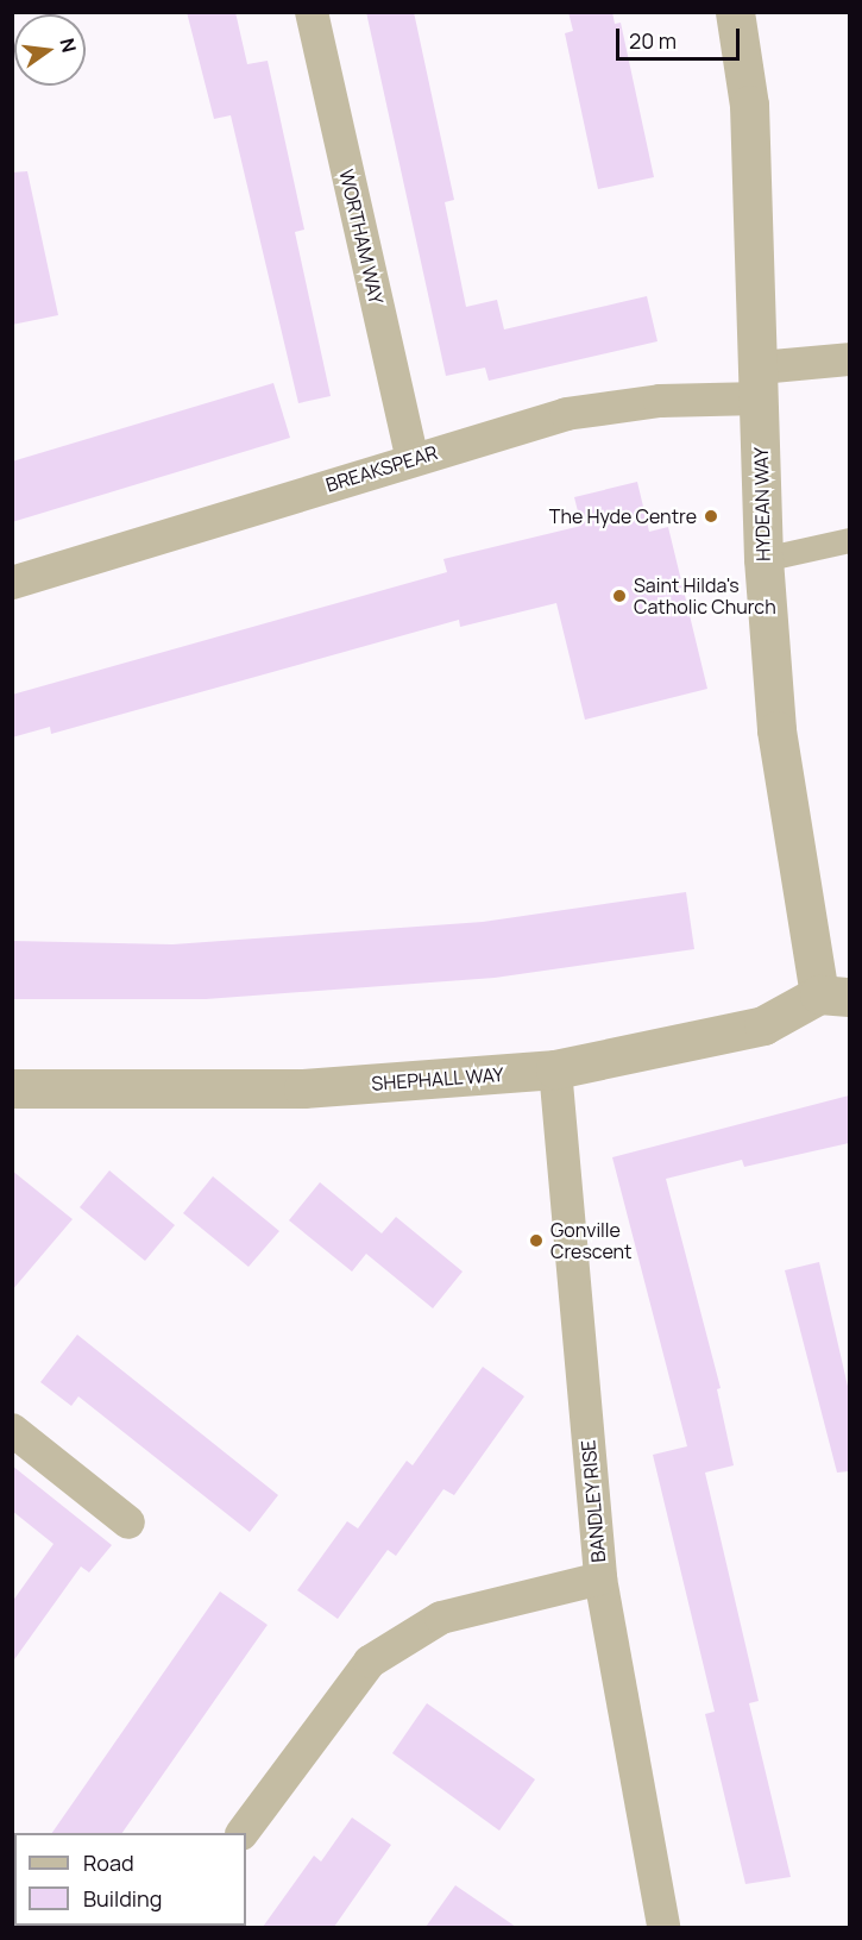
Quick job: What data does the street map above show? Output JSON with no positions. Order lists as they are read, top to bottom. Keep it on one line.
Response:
{"streets":{"street":["WORTHAM WAY","BREAKSPEAR","HYDEAN WAY","SHEPHALL WAY","BANDLEY RISE"]},"crossings":[["WORTHAM WAY","BREAKSPEAR"],["BREAKSPEAR","HYDEAN WAY"],["HYDEAN WAY","SHEPHALL WAY"],["SHEPHALL WAY","BANDLEY RISE"]],"places":["The Hyde Centre","Saint Hilda's Catholic Church","Gonville Crescent"],"legend":["Road","Building"],"scale_bar":"20 m","north":"right"}
